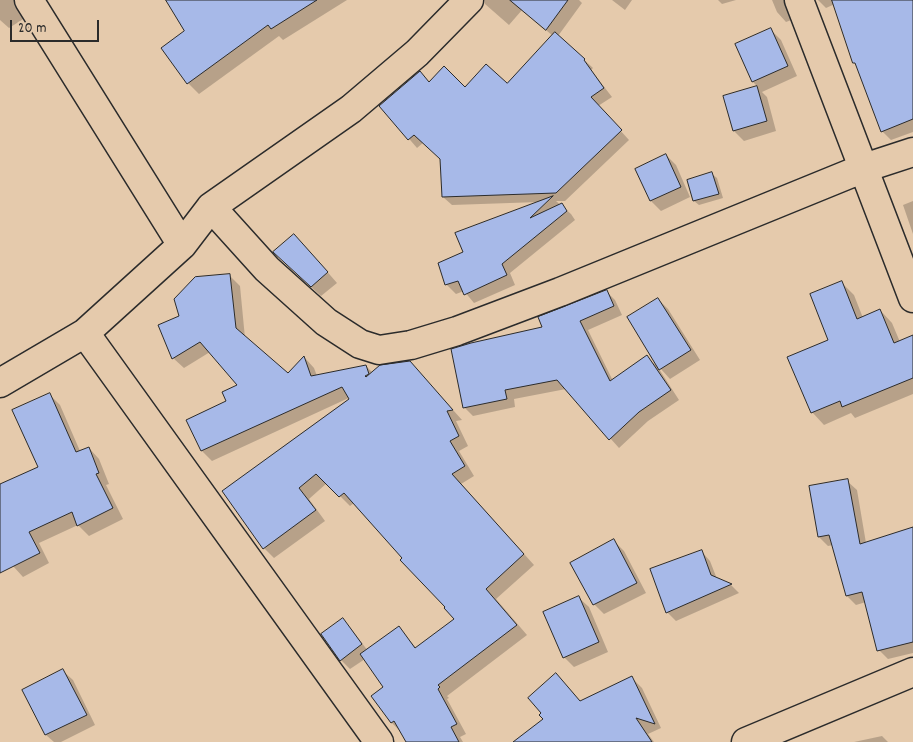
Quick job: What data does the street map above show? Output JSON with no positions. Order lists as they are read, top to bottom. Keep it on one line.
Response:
{"scale_bar":"20 m"}
